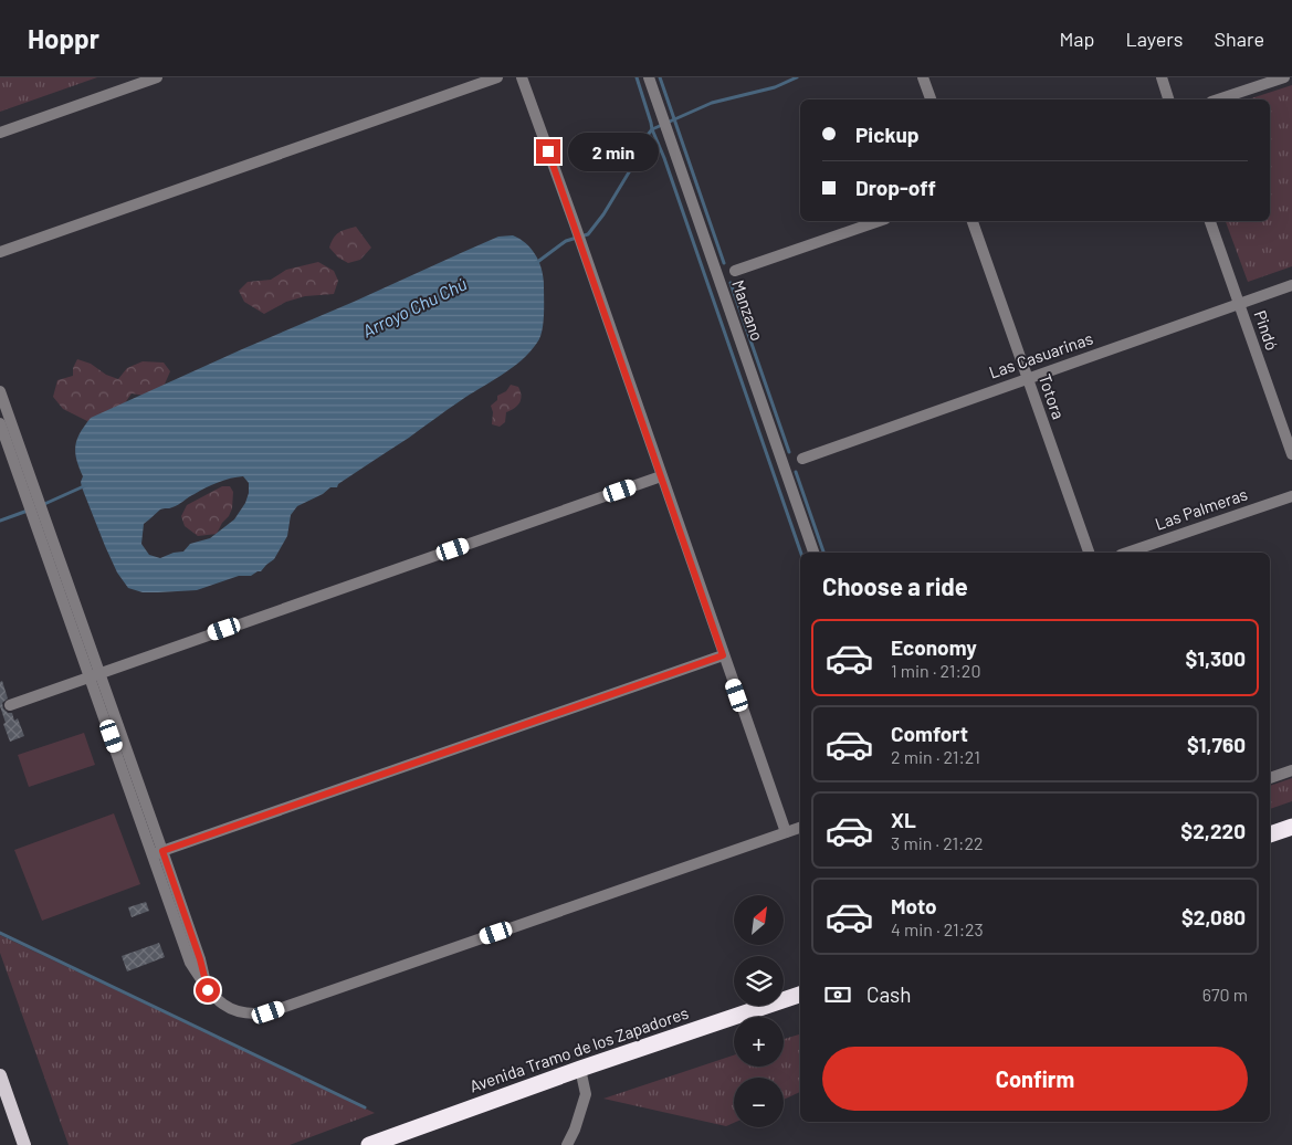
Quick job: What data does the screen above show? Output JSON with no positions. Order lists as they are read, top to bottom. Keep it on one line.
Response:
{"streets":{"highway":["Avenida Tramo de los Zapadores"],"street":["Manzano","Pindó","Las Casuarinas","Totora","Las Palmeras"]},"crossings":[["Pindó","Las Casuarinas"],["Las Casuarinas","Totora"]],"water":["Arroyo Chu Chú"],"north":"top right","page":{"header":"Hoppr","nav":["Map","Layers","Share"],"banner":["Pickup","Drop-off"],"bubble":"2 min","heading":"Choose a ride","list":[{"name":"Economy","note":"1 min · 21:20","value":"$1,300"},{"name":"Comfort","note":"2 min · 21:21","value":"$1,760"},{"name":"XL","note":"3 min · 21:22","value":"$2,220"},{"name":"Moto","note":"4 min · 21:23","value":"$2,080"}],"map_buttons":["+","−"],"pay":["Cash","670 m"],"buttons":"Confirm"}}
